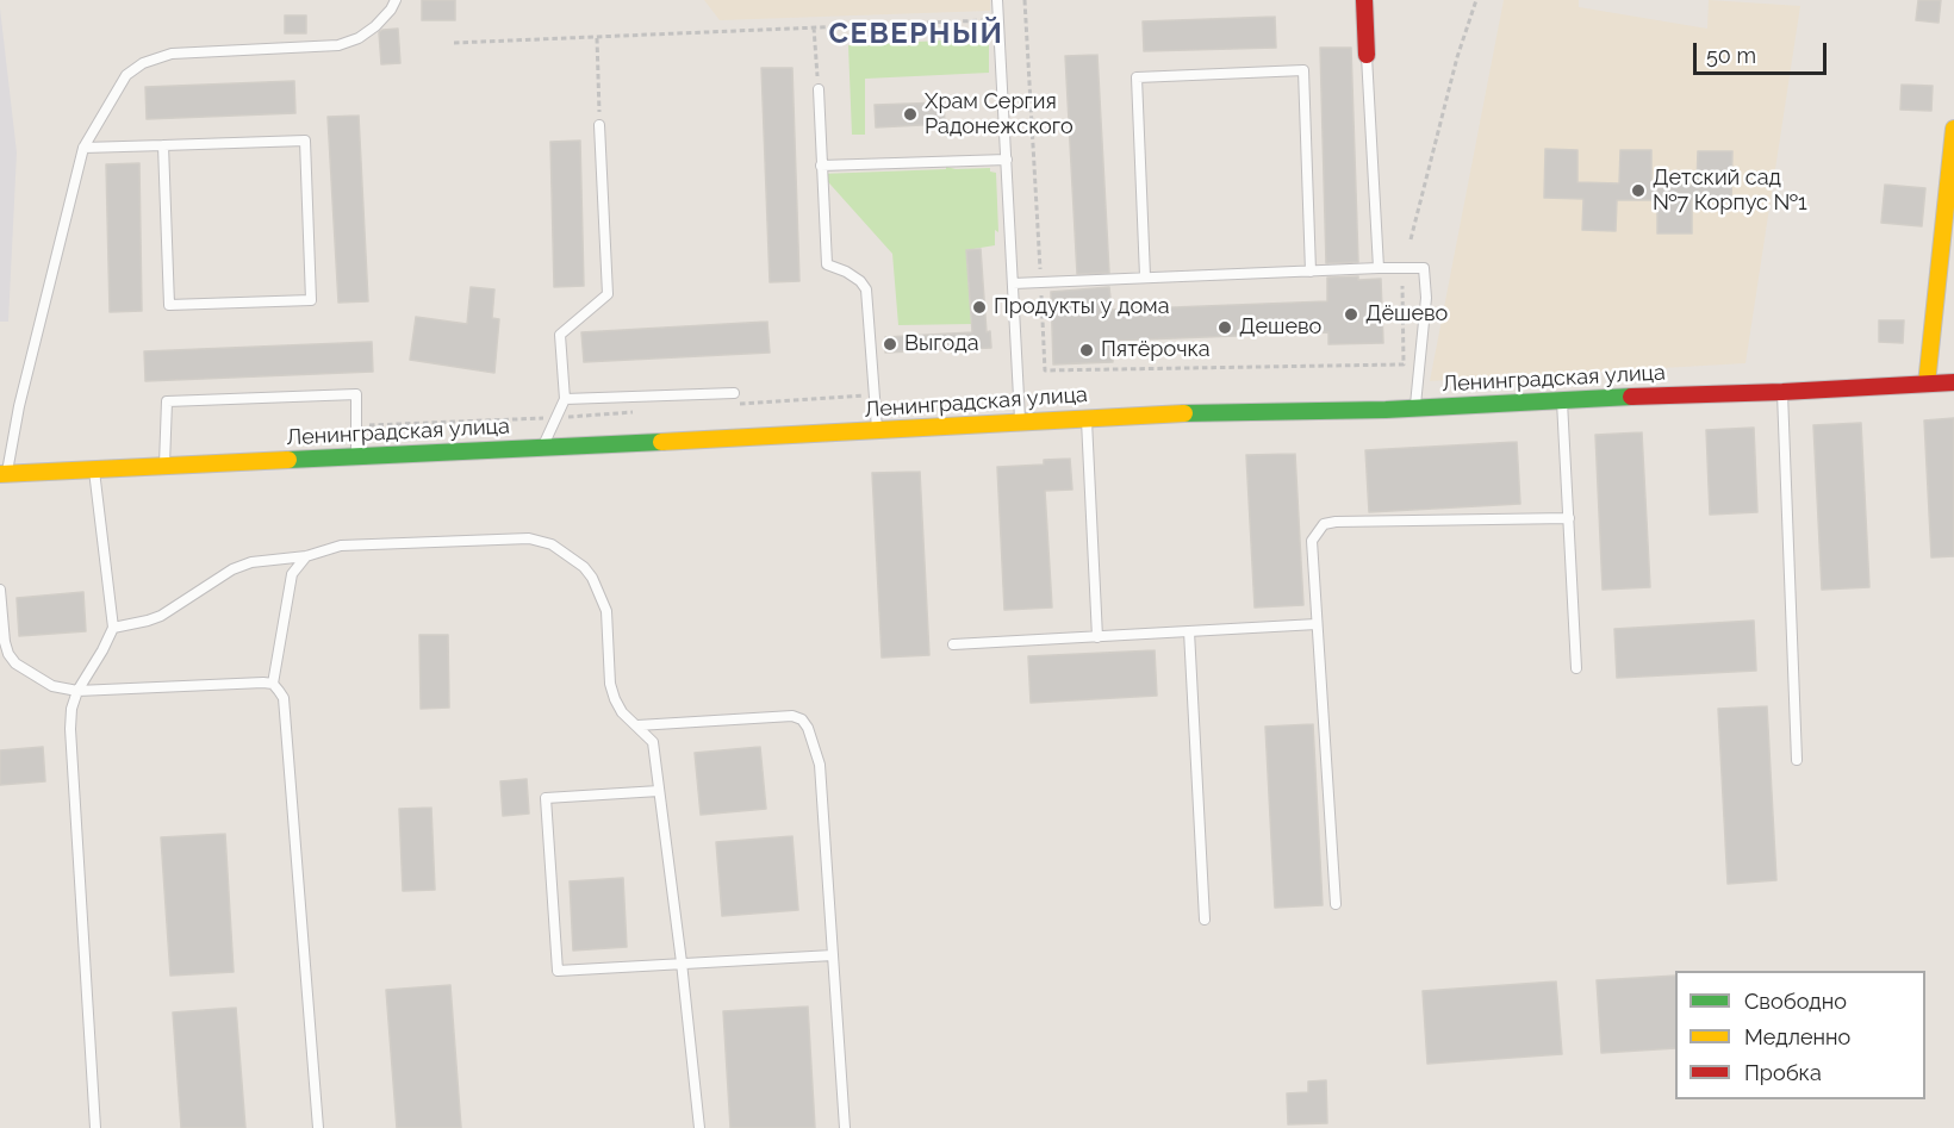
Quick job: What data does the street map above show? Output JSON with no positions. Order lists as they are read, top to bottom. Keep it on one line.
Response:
{"streets":{"street":["Ленинградская улица"]},"districts":["СЕВЕРНЫЙ"],"places":["Храм Сергия Радонежского","Детский сад №7 Корпус №1","Продукты у дома","Дёшево","Дешево","Выгода","Пятёрочка"],"legend":["Свободно","Медленно","Пробка"],"scale_bar":"50 m"}
